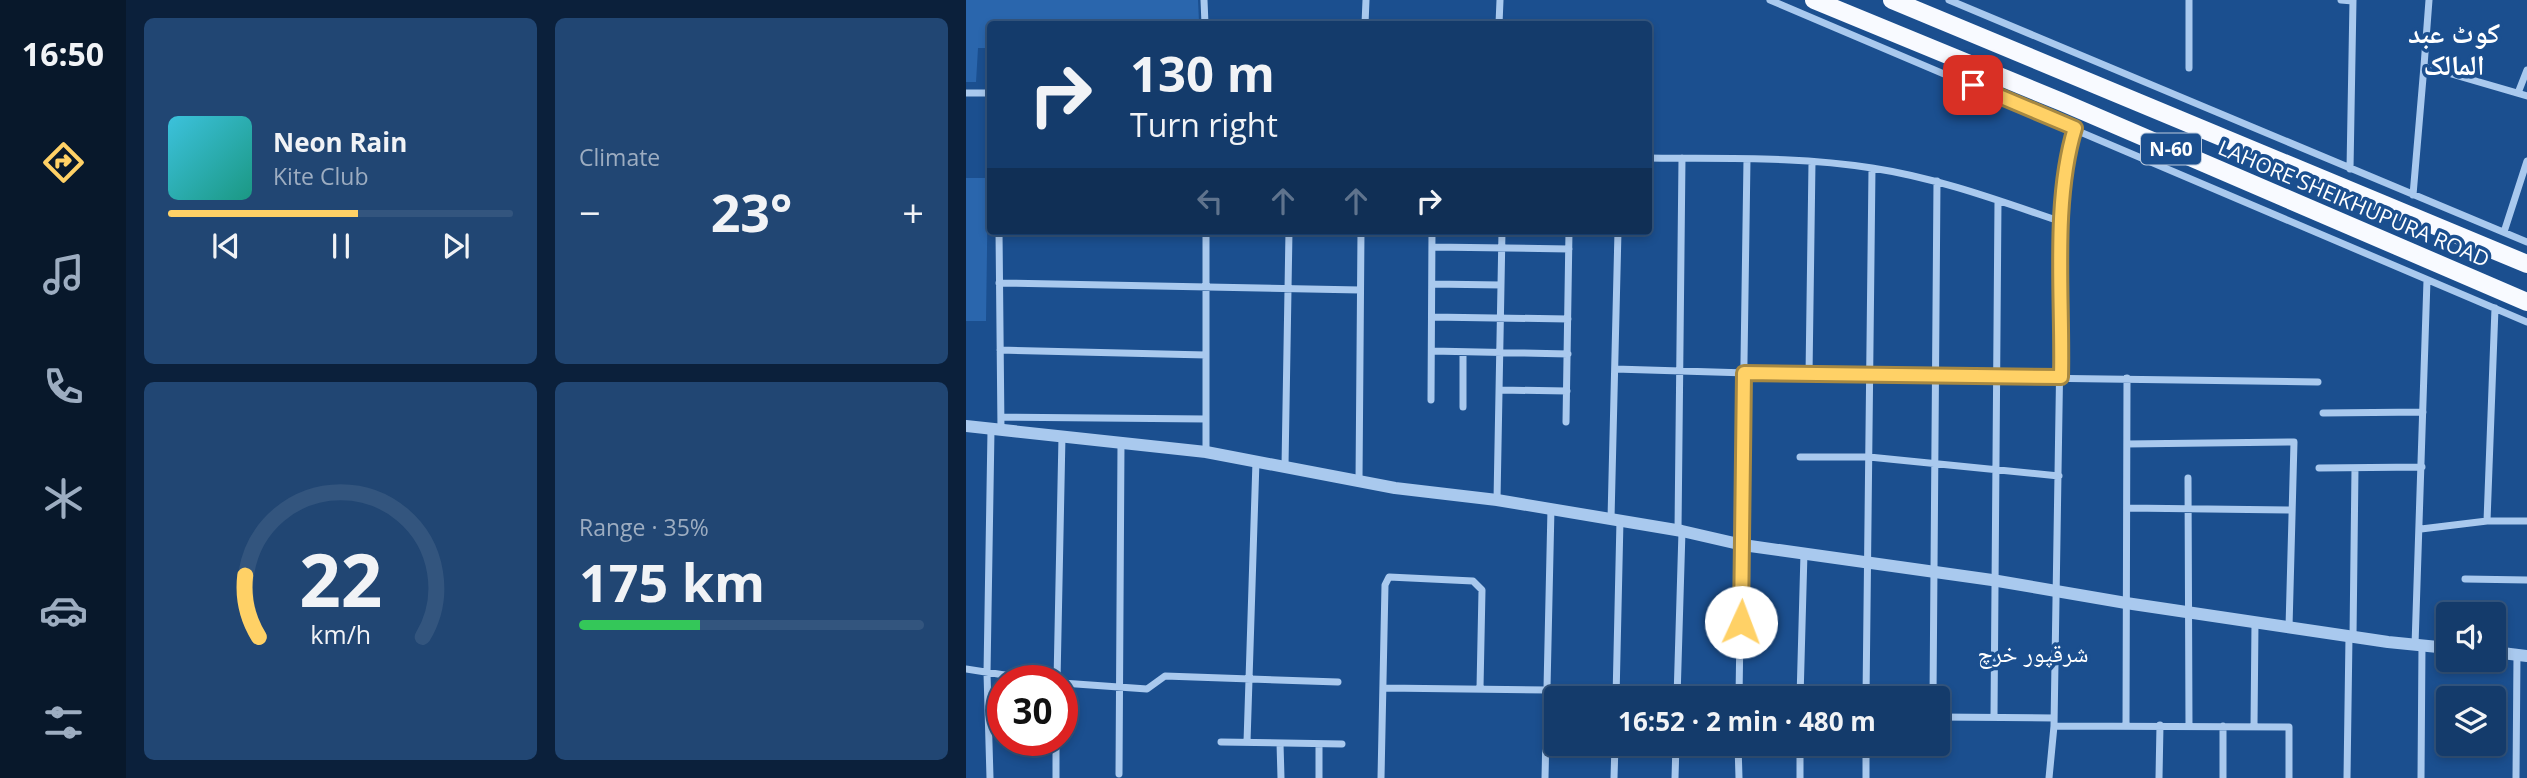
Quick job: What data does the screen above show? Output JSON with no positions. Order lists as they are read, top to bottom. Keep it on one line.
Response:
{"streets":{"highway":["N-60","LAHORE SHEIKHUPURA ROAD"]},"districts":["کوٹ عبد المالک","شرقپور خرچ"],"page":{"tabs":"16:50","tile":["Climate",["Range · 35%","175 km"]],"turn":["130 m","Turn right"],"song":["Neon Rain","Kite Club"],"heat":["−","23°","+"],"limit":"30","trip":"16:52 · 2 min · 480 m","gauge":["22","km/h"]}}
